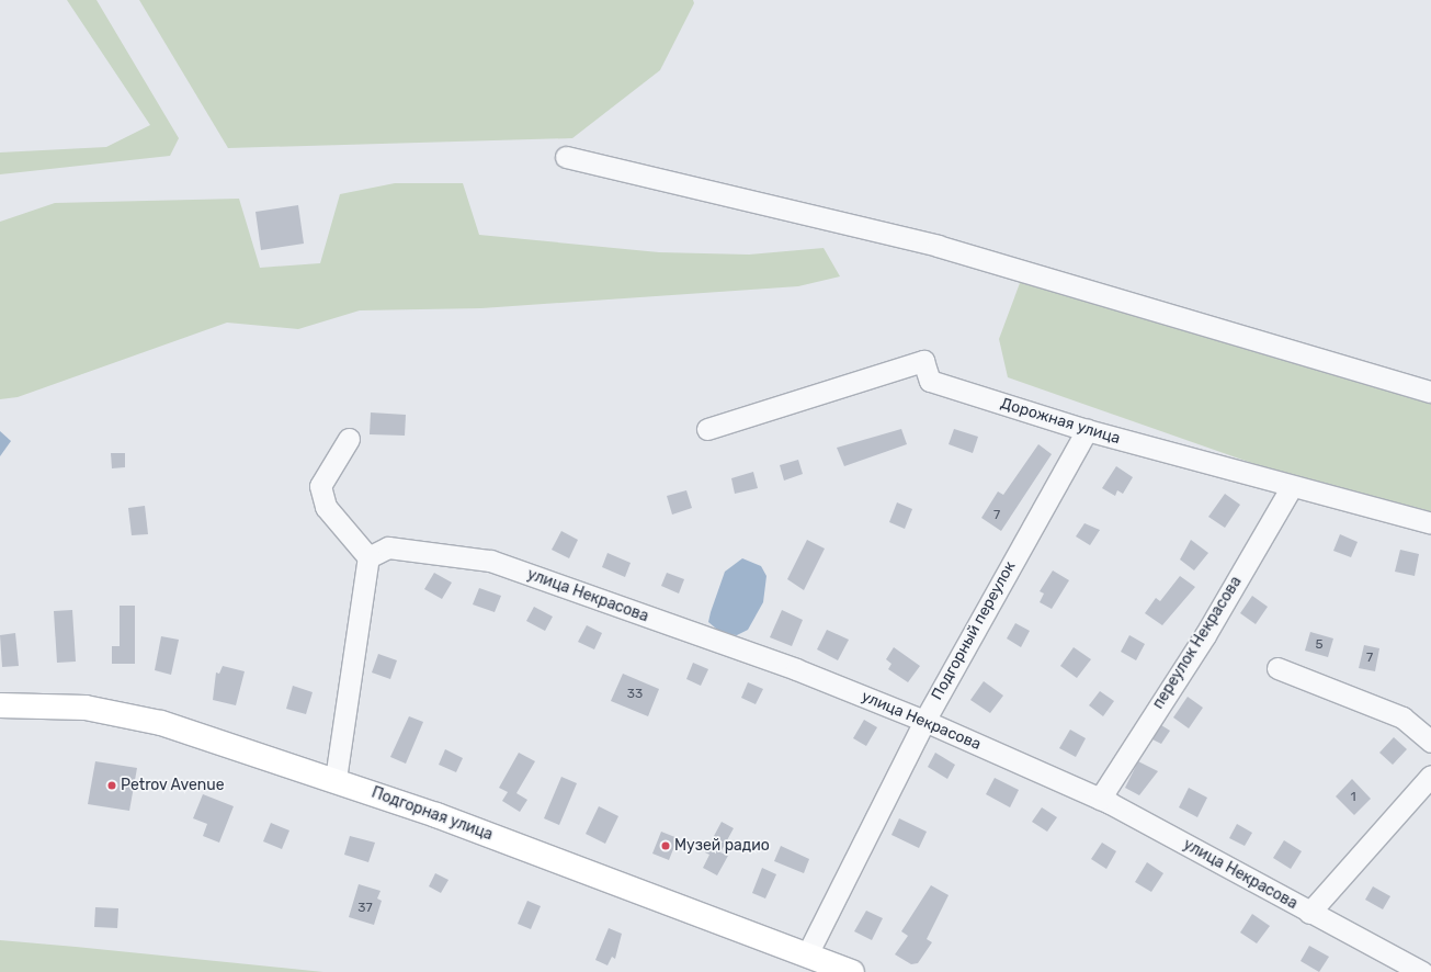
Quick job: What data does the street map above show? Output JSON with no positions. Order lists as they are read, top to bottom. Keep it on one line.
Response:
{"streets":{"main road":["Подгорная улица"],"street":["Дорожная улица","улица Некрасова","Подгорный переулок","переулок Некрасова"]},"crossings":[["Дорожная улица","Подгорный переулок"],["Дорожная улица","переулок Некрасова"],["улица Некрасова","Подгорный переулок"],["улица Некрасова","переулок Некрасова"],["Подгорный переулок","Подгорная улица"]],"places":["Petrov Avenue","Музей радио"],"house_numbers":["7","5","7","33","1","37"]}
